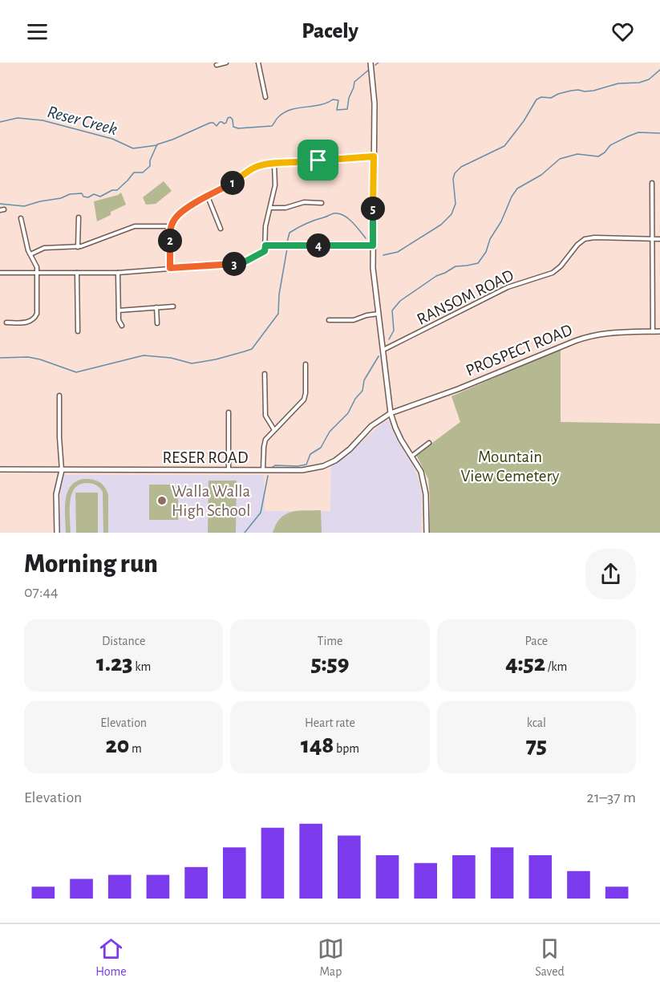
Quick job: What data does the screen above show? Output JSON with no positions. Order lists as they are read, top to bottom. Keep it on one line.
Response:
{"streets":{"main road":["PROSPECT ROAD","RESER ROAD"],"street":["RANSOM ROAD"]},"crossings":[["PROSPECT ROAD","RESER ROAD"]],"water":["Reser Creek"],"parks":["Mountain View Cemetery"],"places":["Walla Walla High School"],"page":{"header":"Pacely","pins":["1","5","2","4","3"],"heading":["Morning run","07:44"],"stats":[["Distance","1.23 km"],["Time","5:59"],["Pace","4:52 /km"],["Elevation","20 m"],["Heart rate","148 bpm"],["kcal","75"]],"chart":["Elevation","21–37 m"],"tabs":["Home","Map","Saved"]}}
